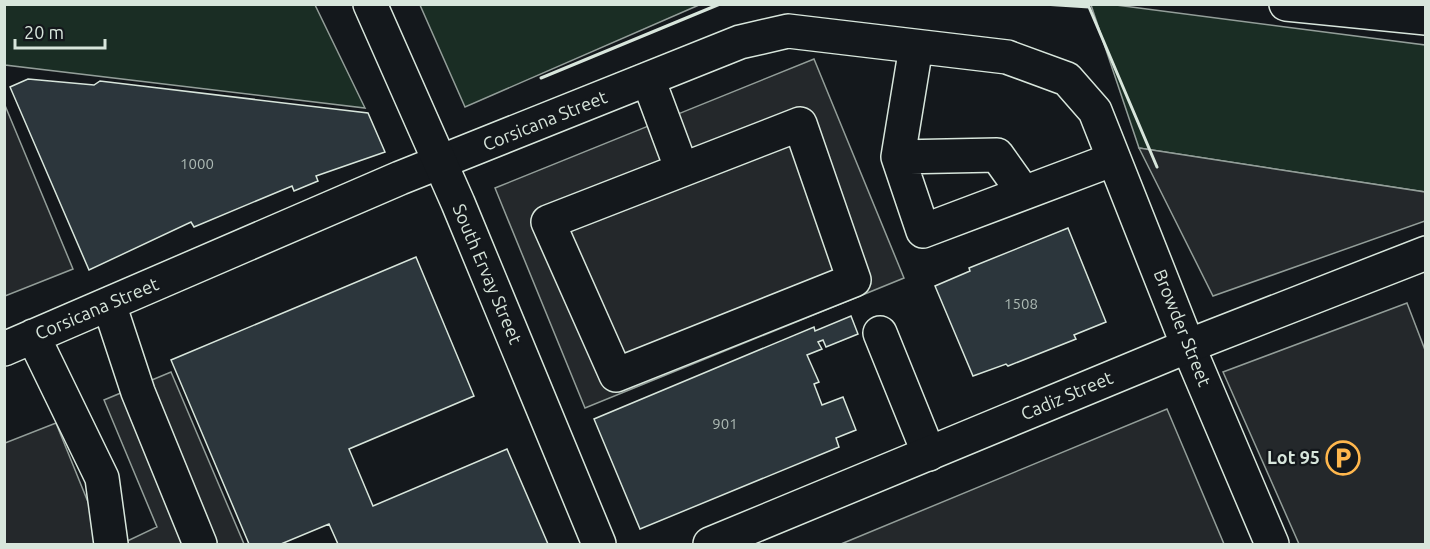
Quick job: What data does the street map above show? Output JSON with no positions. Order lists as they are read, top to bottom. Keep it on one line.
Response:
{"streets":{"main road":["Corsicana Street","South Ervay Street","Browder Street","Cadiz Street"]},"crossings":[["Corsicana Street","South Ervay Street"],["Corsicana Street","Browder Street"],["Browder Street","Cadiz Street"]],"places":{"parking":["Lot 95"]},"house_numbers":["1000","1508","901"],"scale_bar":"20 m"}
